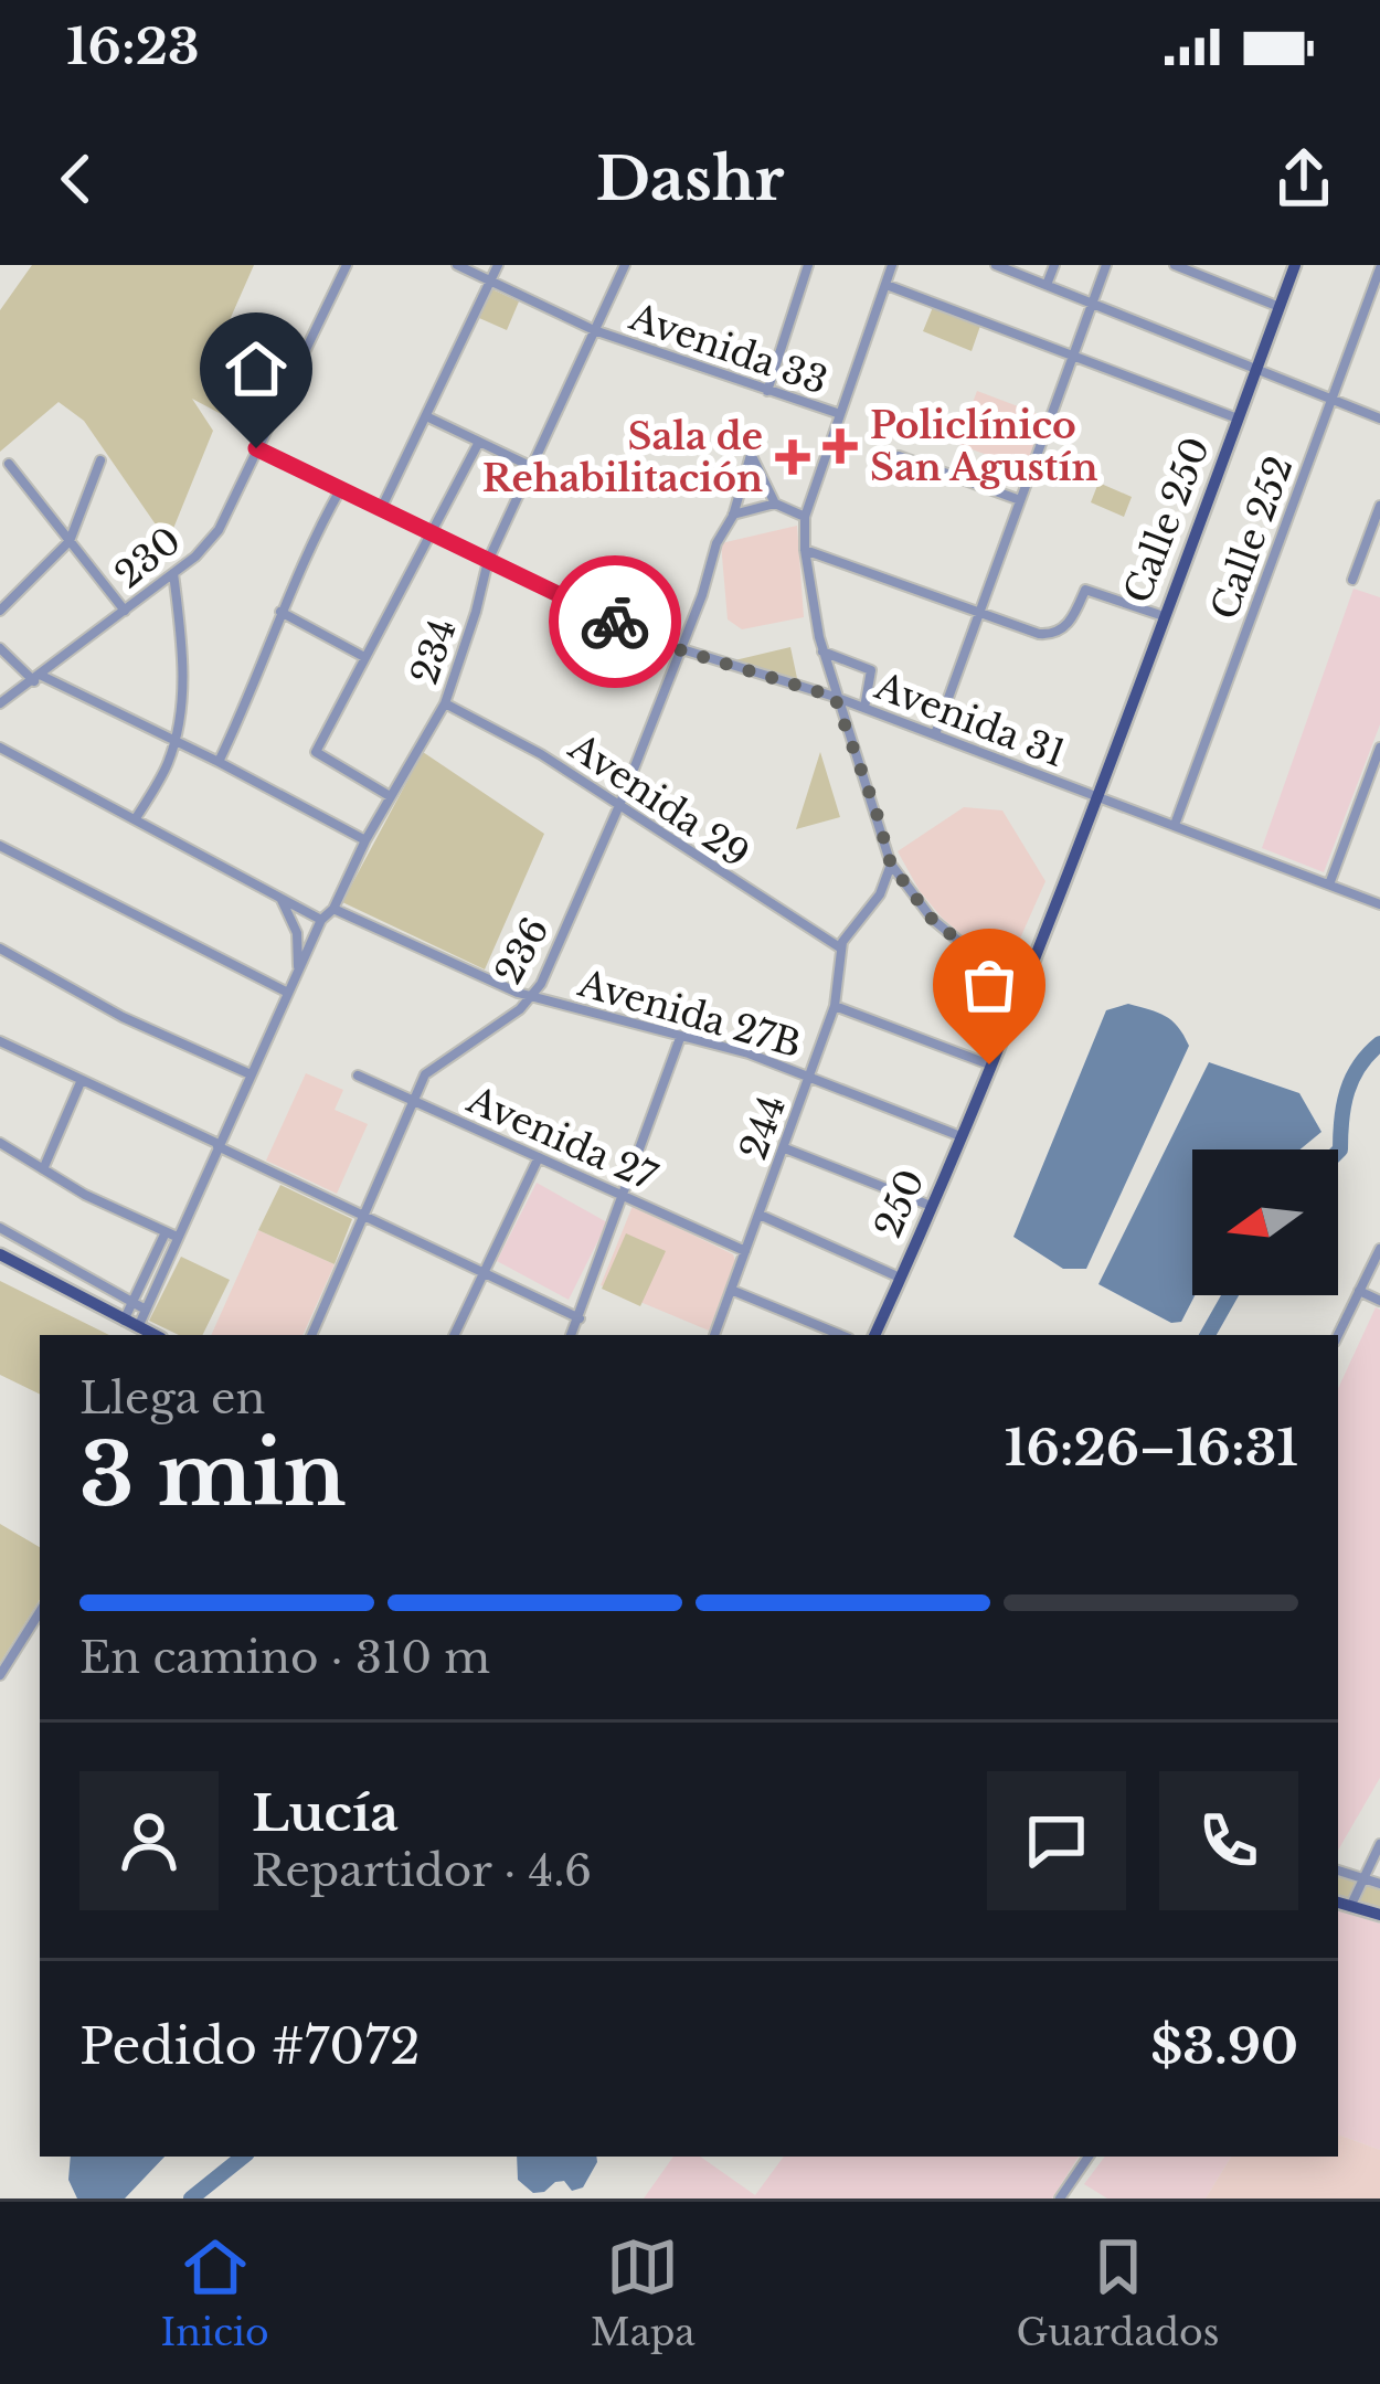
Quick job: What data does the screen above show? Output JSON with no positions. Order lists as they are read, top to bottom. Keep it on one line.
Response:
{"streets":{"main road":["Calle 250","250"],"street":["Avenida 33","Calle 252","230","234","Avenida 31","Avenida 29","236","Avenida 27B","244","Avenida 27"]},"crossings":[["Avenida 33","234"],["Calle 250","Avenida 31"],["Calle 250","250"],["Calle 252","Avenida 31"],["230","Avenida 31"],["234","Avenida 31"],["234","Avenida 29"],["234","Avenida 27B"],["Avenida 31","236"],["Avenida 31","250"],["Avenida 29","236"],["Avenida 29","244"],["236","Avenida 27B"],["236","Avenida 27"],["Avenida 27B","244"],["Avenida 27B","250"],["244","Avenida 27"]],"places":{"health":["Policlínico San Agustín","Sala de Rehabilitación"]},"north":"left","page":{"status":"16:23","header":"Dashr","heading":["3 min","Llega en","16:26–16:31"],"panel":["Lucía","Repartidor · 4.6","Pedido #7072","$3.90"],"bar":"En camino · 310 m","tabs":["Inicio","Mapa","Guardados"]}}
